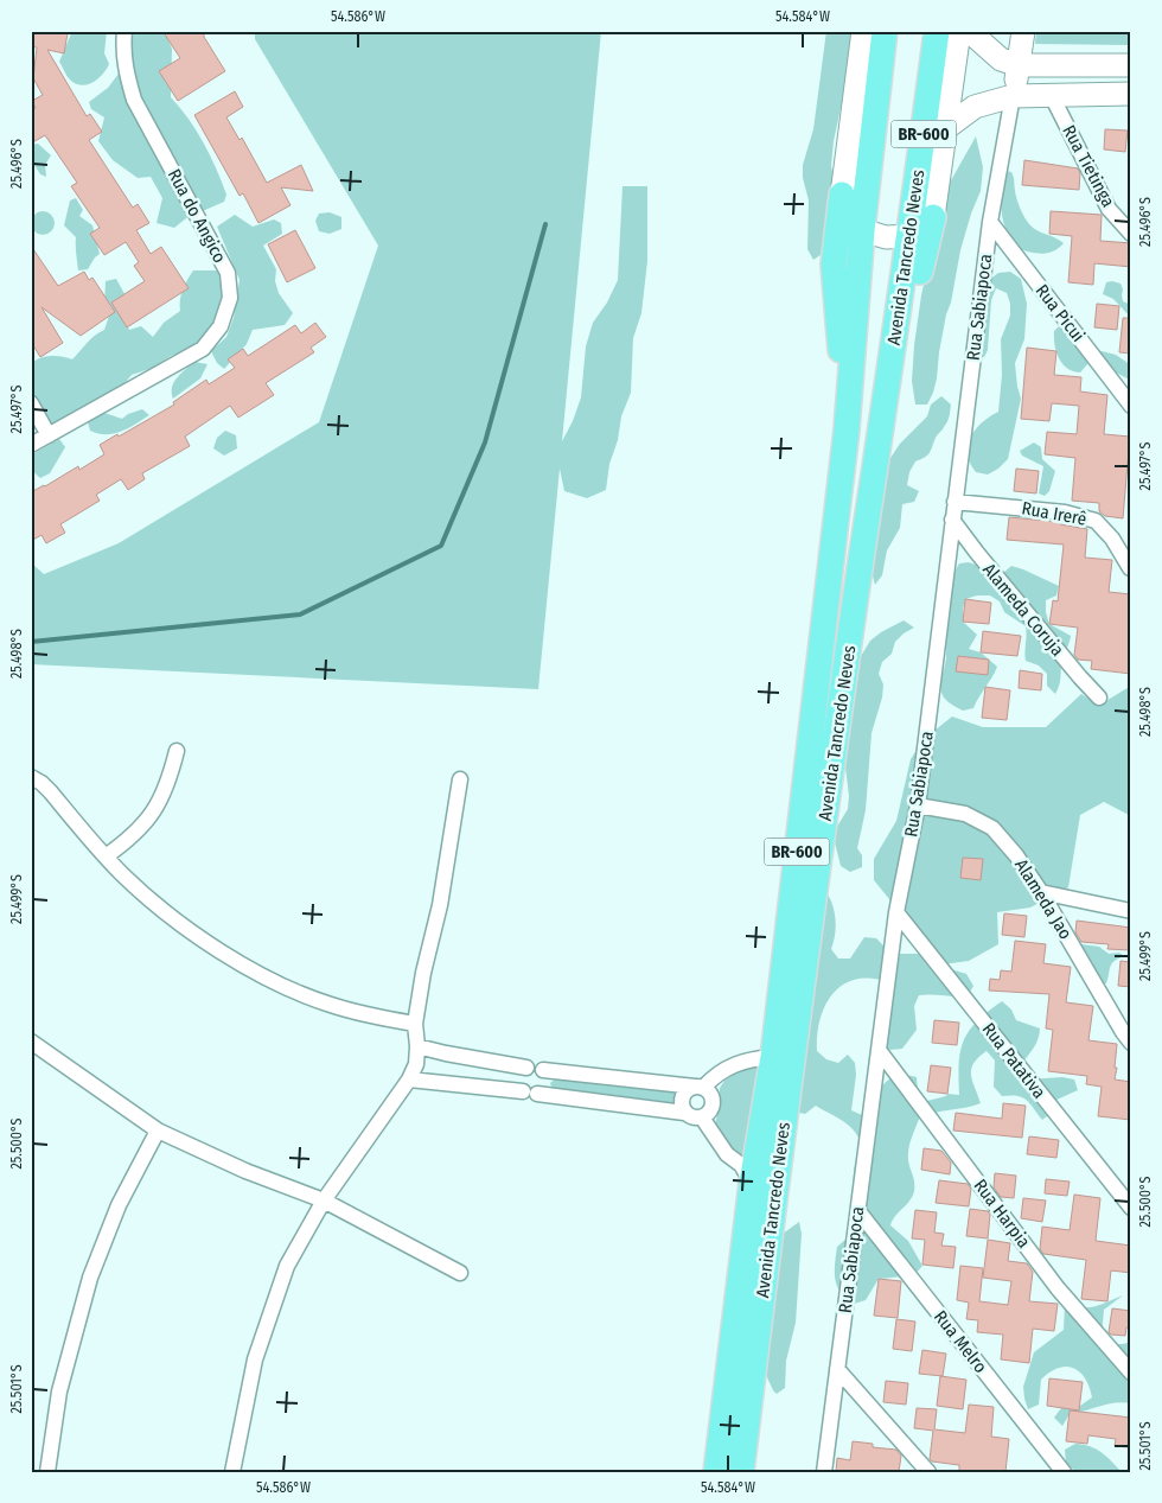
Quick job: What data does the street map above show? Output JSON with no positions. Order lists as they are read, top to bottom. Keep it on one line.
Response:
{"streets":{"main road":["BR-600","Avenida Tancredo Neves"],"street":["Rua Tietinga","Rua do Angico","Rua Sabiapoca","Rua Picui","Rua Irerê","Alameda Coruja","Alameda Jao","Rua Patativa","Rua Harpia","Rua Melro"]},"crossings":[["Rua Sabiapoca","Rua Picui"],["Rua Sabiapoca","Rua Irerê"],["Rua Sabiapoca","Alameda Coruja"],["Rua Sabiapoca","Alameda Jao"],["Rua Sabiapoca","Rua Patativa"],["Rua Sabiapoca","Rua Harpia"],["Rua Sabiapoca","Rua Melro"]],"coordinates":["54.586°W","54.584°W","25.496°S","25.497°S","25.498°S","25.499°S","25.500°S","25.501°S"]}
